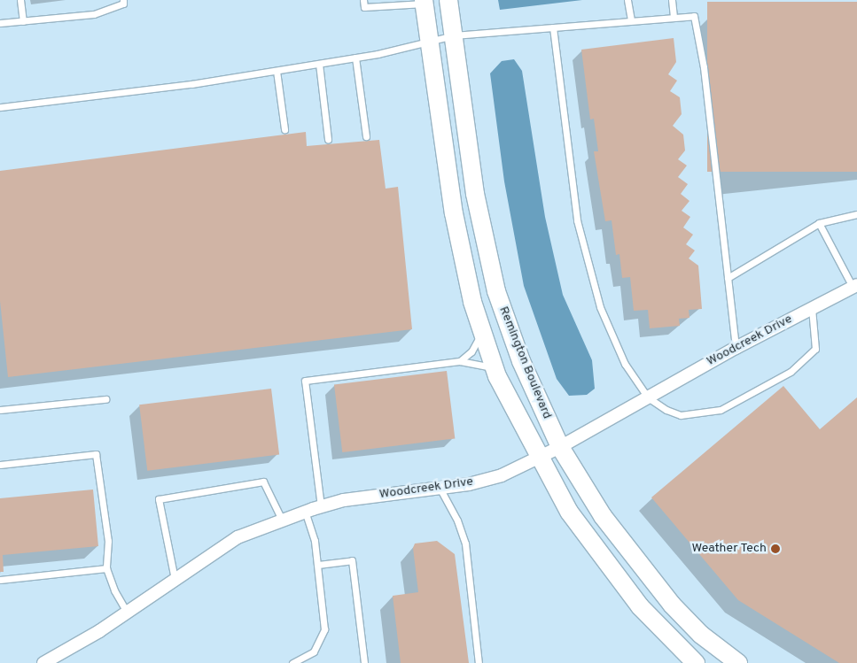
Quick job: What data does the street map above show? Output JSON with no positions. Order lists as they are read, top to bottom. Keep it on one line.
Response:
{"streets":{"street":["Woodcreek Drive","Remington Boulevard"]},"crossings":[["Woodcreek Drive","Remington Boulevard"]],"places":["Weather Tech"]}
